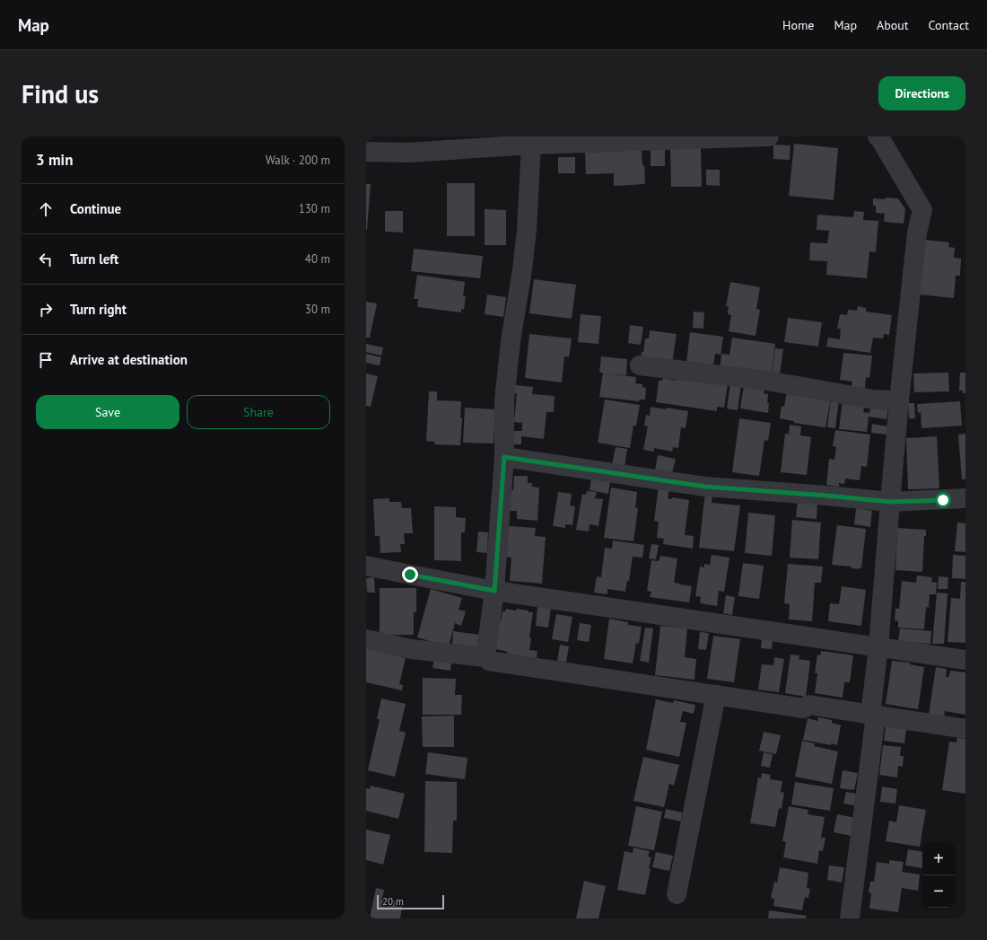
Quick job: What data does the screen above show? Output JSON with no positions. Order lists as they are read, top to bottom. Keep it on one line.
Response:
{"scale_bar":"20 m","page":{"header":"Map","nav":["Home","Map","About","Contact"],"buttons":["Directions",["Save","Share"]],"title":"Find us","heading":["3 min","Walk · 200 m"],"list":[["Continue","130 m"],["Turn left","40 m"],["Turn right","30 m"],"Arrive at destination"],"map_buttons":["+","−"],"scale":"20 m"}}
